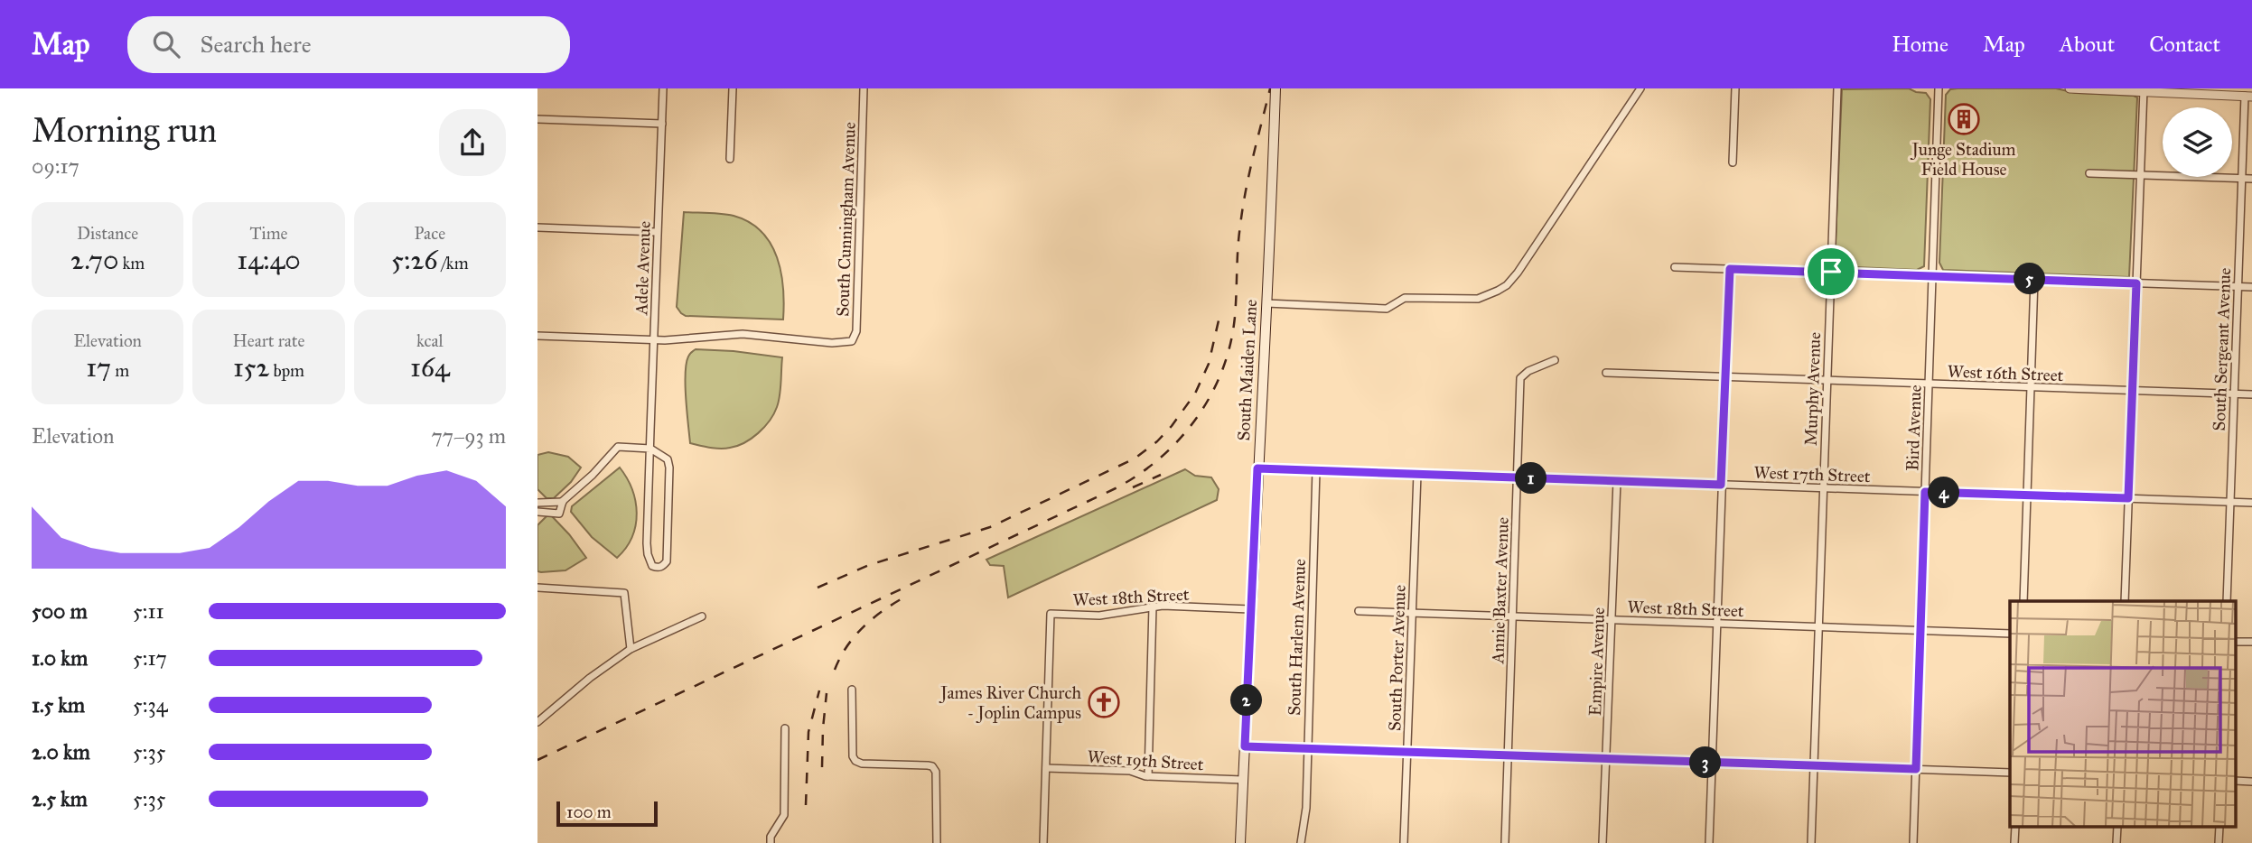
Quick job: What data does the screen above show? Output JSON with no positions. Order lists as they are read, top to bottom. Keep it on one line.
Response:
{"streets":{"main road":["South Maiden Lane"],"street":["South Cunningham Avenue","Adele Avenue","South Sergeant Avenue","West 16th Street","Murphy Avenue","Bird Avenue","West 17th Street","Annie Baxter Avenue","West 18th Street","South Harlem Avenue","South Porter Avenue","Empire Avenue","West 19th Street"]},"crossings":[["South Cunningham Avenue","Adele Avenue"],["South Sergeant Avenue","West 16th Street"],["South Sergeant Avenue","West 17th Street"],["South Maiden Lane","West 17th Street"],["South Maiden Lane","West 18th Street"],["South Maiden Lane","West 19th Street"],["West 16th Street","Murphy Avenue"],["West 16th Street","Bird Avenue"],["Murphy Avenue","West 17th Street"],["Murphy Avenue","West 18th Street"],["Bird Avenue","West 17th Street"],["Bird Avenue","West 18th Street"],["West 17th Street","Annie Baxter Avenue"],["West 17th Street","South Harlem Avenue"],["West 17th Street","South Porter Avenue"],["West 17th Street","Empire Avenue"],["Annie Baxter Avenue","West 18th Street"],["West 18th Street","South Porter Avenue"],["West 18th Street","Empire Avenue"],["West 18th Street","West 19th Street"]],"places":{"building":["Junge Stadium Field House"],"church":["James River Church - Joplin Campus"]},"scale_bar":"100 m","page":{"header":"Map","search":"Search here","nav":["Home","Map","About","Contact"],"heading":["Morning run","09:17"],"stats":[["Distance","2.70 km"],["Time","14:40"],["Pace","5:26 /km"],["Elevation","17 m"],["Heart rate","152 bpm"],["kcal","164"]],"pins":["5","1","4","2","3"],"chart":["Elevation","77–93 m"],"list":[{"name":"500 m","note":"5:11"},{"name":"1.0 km","note":"5:17"},{"name":"1.5 km","note":"5:34"},{"name":"2.0 km","note":"5:35"},{"name":"2.5 km","note":"5:35"}],"scale":"100 m"}}
